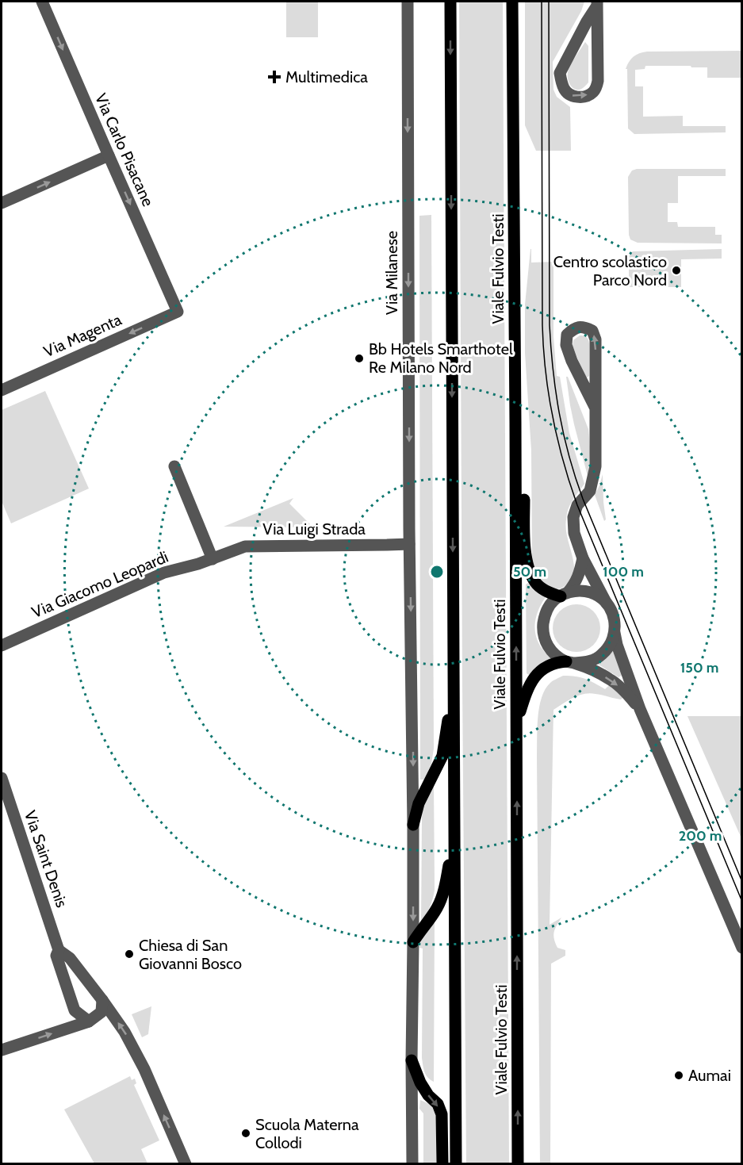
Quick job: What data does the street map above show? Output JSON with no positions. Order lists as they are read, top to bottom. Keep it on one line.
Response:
{"streets":{"main road":["Viale Fulvio Testi"],"street":["Via Carlo Pisacane","Via Milanese","Via Magenta","Via Luigi Strada","Via Giacomo Leopardi","Via Saint Denis"]},"crossings":[["Via Carlo Pisacane","Via Magenta"],["Via Milanese","Via Luigi Strada"],["Via Luigi Strada","Via Giacomo Leopardi"]],"one_way":["Via Carlo Pisacane","Via Milanese","Via Magenta"],"places":{"health":["Multimedica"],"other":["Centro scolastico Parco Nord","Bb Hotels Smarthotel Re Milano Nord","Chiesa di San Giovanni Bosco","Aumai","Scuola Materna Collodi"]},"rings":["50 m","100 m","150 m","200 m"]}
